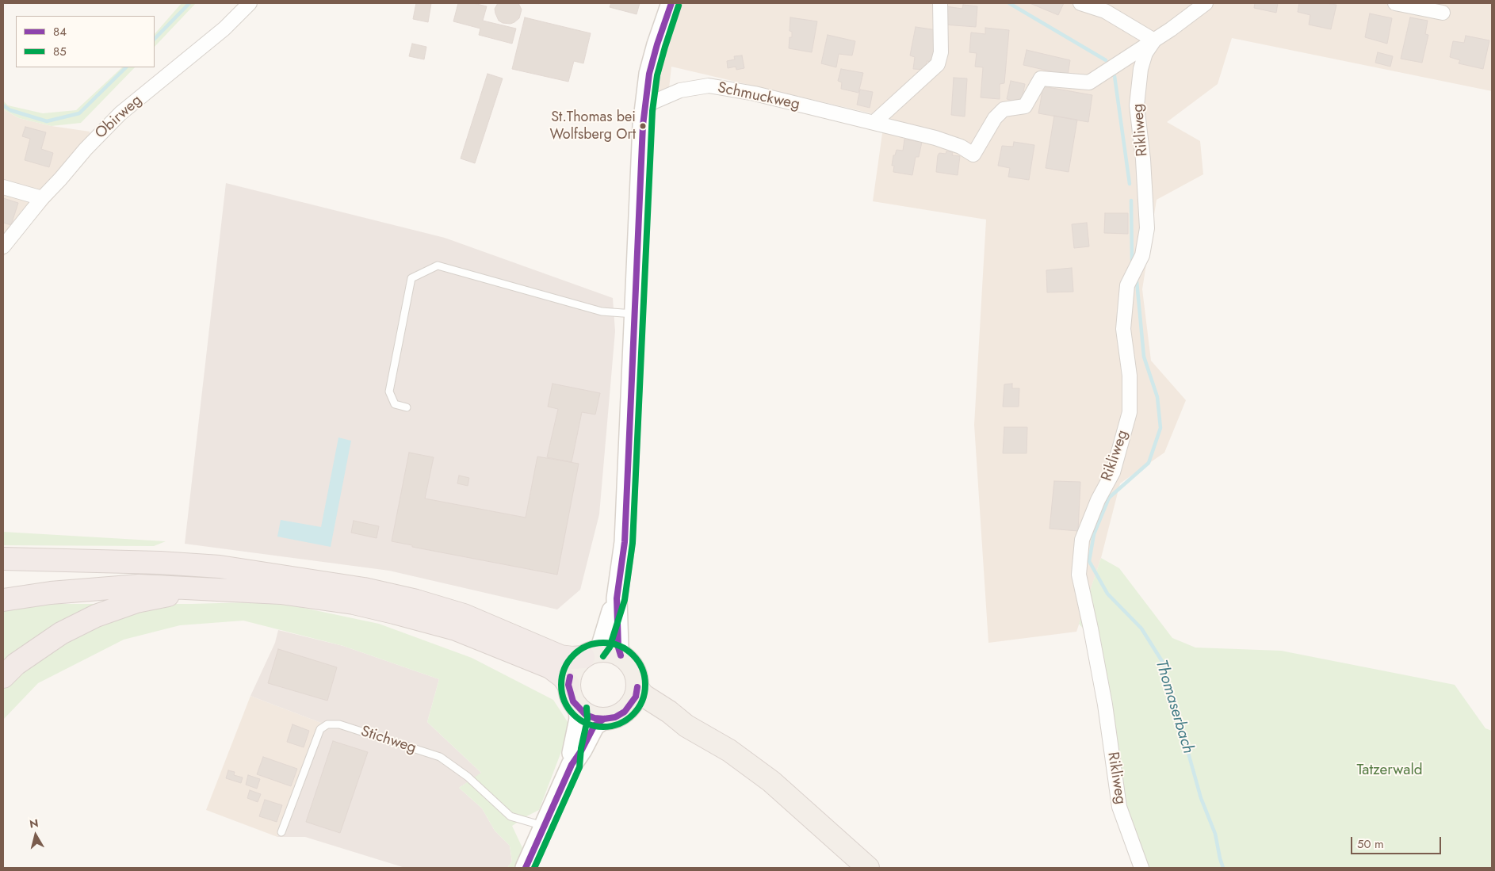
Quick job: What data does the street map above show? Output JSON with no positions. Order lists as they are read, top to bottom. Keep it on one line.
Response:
{"streets":{"street":["Schmuckweg","Obirweg","Rikliweg"],"lane":["Stichweg"]},"crossings":[["Schmuckweg","Rikliweg"]],"water":["Thomaserbach"],"parks":["Tatzerwald"],"places":["St.Thomas bei Wolfsberg Ort"],"lines":["transit line 84","transit line 85"],"legend":["84","85"],"scale_bar":"50 m","north":"top"}
